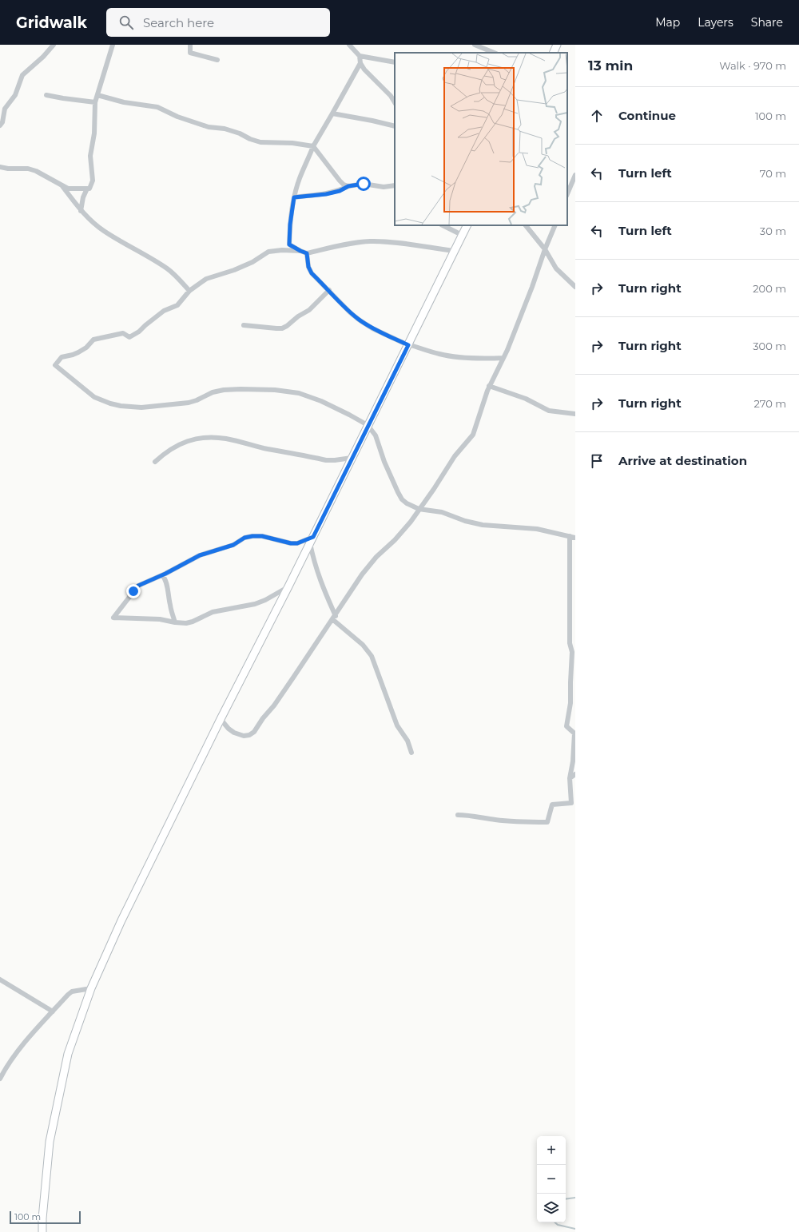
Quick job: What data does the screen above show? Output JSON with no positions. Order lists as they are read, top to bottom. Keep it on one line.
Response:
{"scale_bar":"100 m","page":{"header":"Gridwalk","search":"Search here","nav":["Map","Layers","Share"],"heading":["13 min","Walk · 970 m"],"list":[["Continue","100 m"],["Turn left","70 m"],["Turn left","30 m"],["Turn right","200 m"],["Turn right","300 m"],["Turn right","270 m"],"Arrive at destination"],"map_buttons":["+","−"],"scale":"100 m"}}
